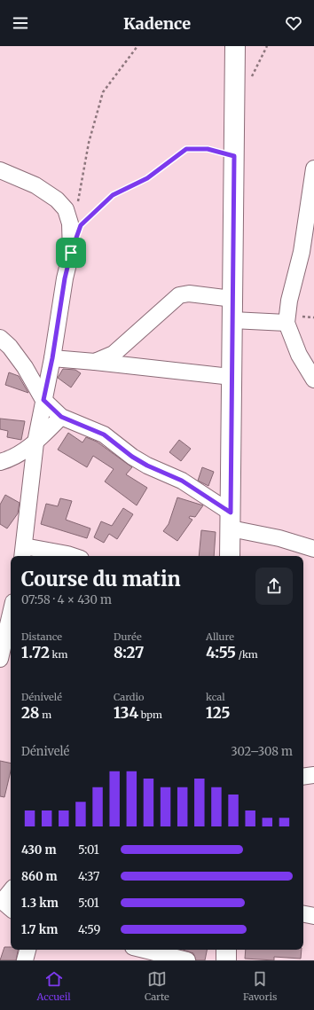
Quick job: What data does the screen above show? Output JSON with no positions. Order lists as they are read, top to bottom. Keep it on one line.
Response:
{"page":{"header":"Kadence","heading":["Course du matin","07:58 · 4 × 430 m"],"stats":[["Distance","1.72 km"],["Durée","8:27"],["Allure","4:55 /km"],["Dénivelé","28 m"],["Cardio","134 bpm"],["kcal","125"]],"chart":["Dénivelé","302–308 m"],"list":[{"name":"430 m","note":"5:01"},{"name":"860 m","note":"4:37"},{"name":"1.3 km","note":"5:01"},{"name":"1.7 km","note":"4:59"}],"tabs":["Accueil","Carte","Favoris"]}}
